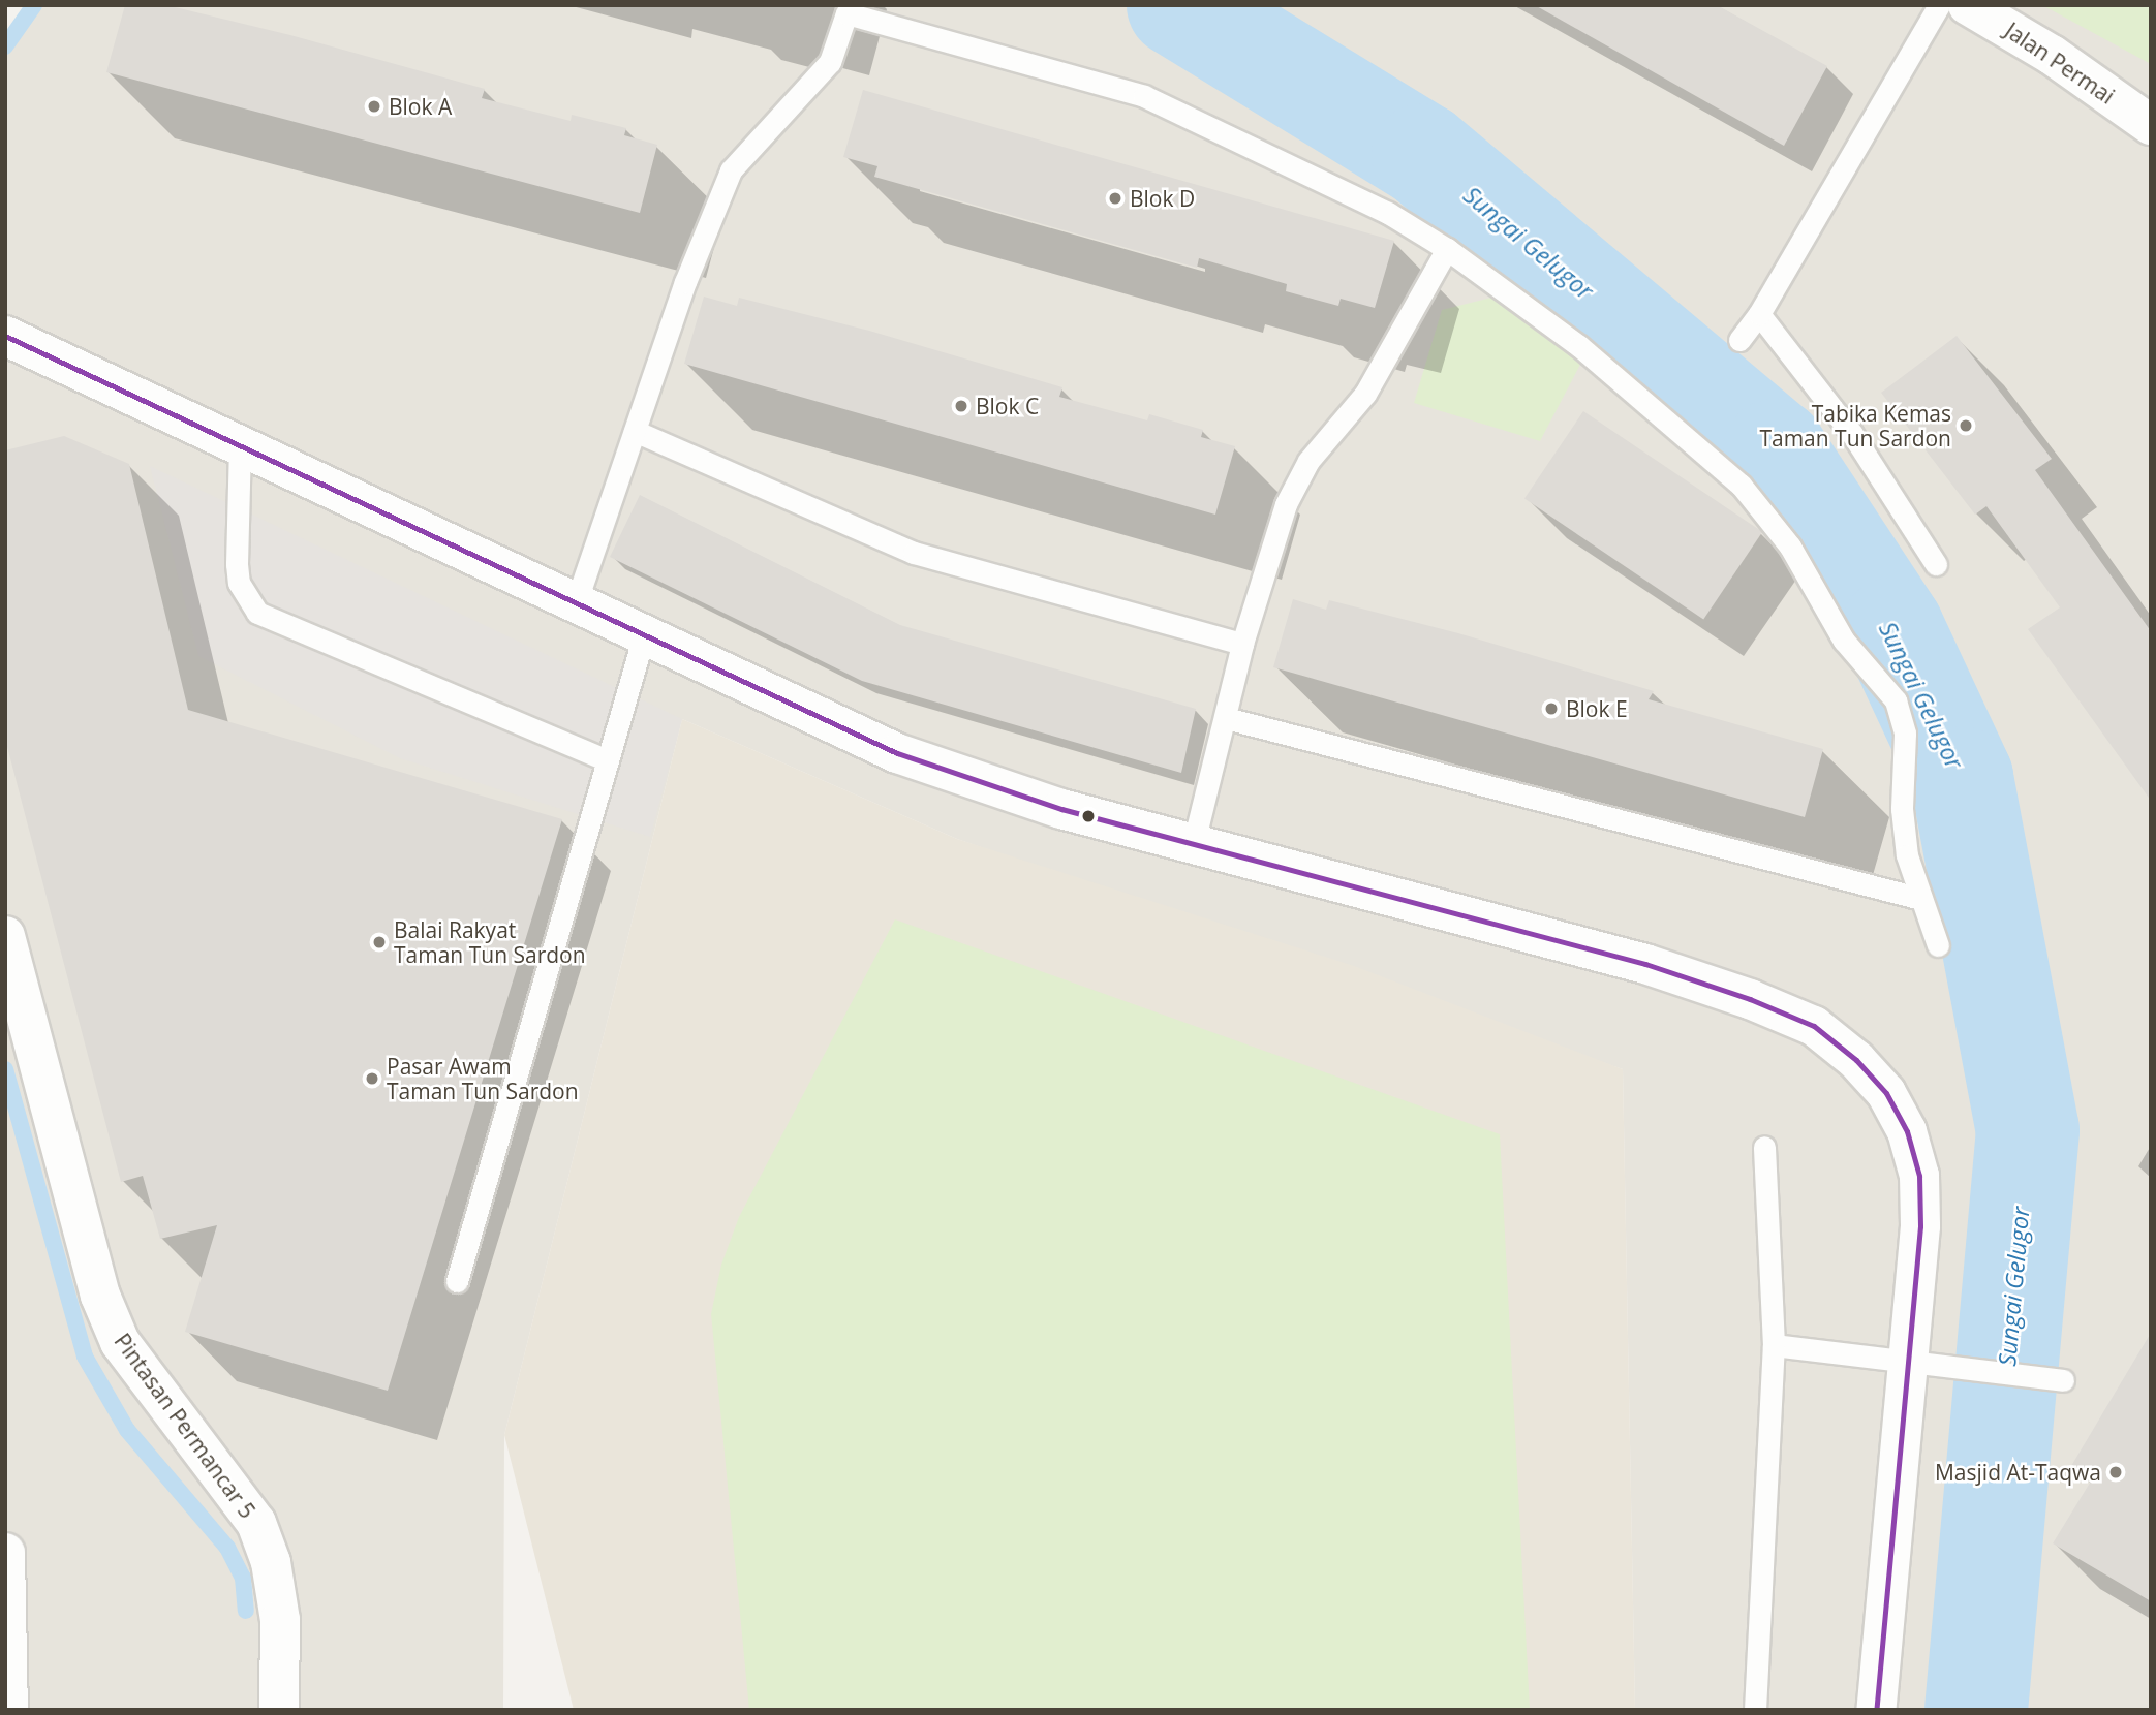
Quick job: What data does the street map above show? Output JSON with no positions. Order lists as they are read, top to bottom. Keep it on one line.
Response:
{"streets":{"street":["Jalan Permai","Pintasan Permancar 5"]},"water":["Sungai Gelugor"],"places":["Blok A","Blok D","Blok C","Tabika Kemas Taman Tun Sardon","Blok E","Balai Rakyat Taman Tun Sardon","Pasar Awam Taman Tun Sardon","Masjid At-Taqwa"]}
